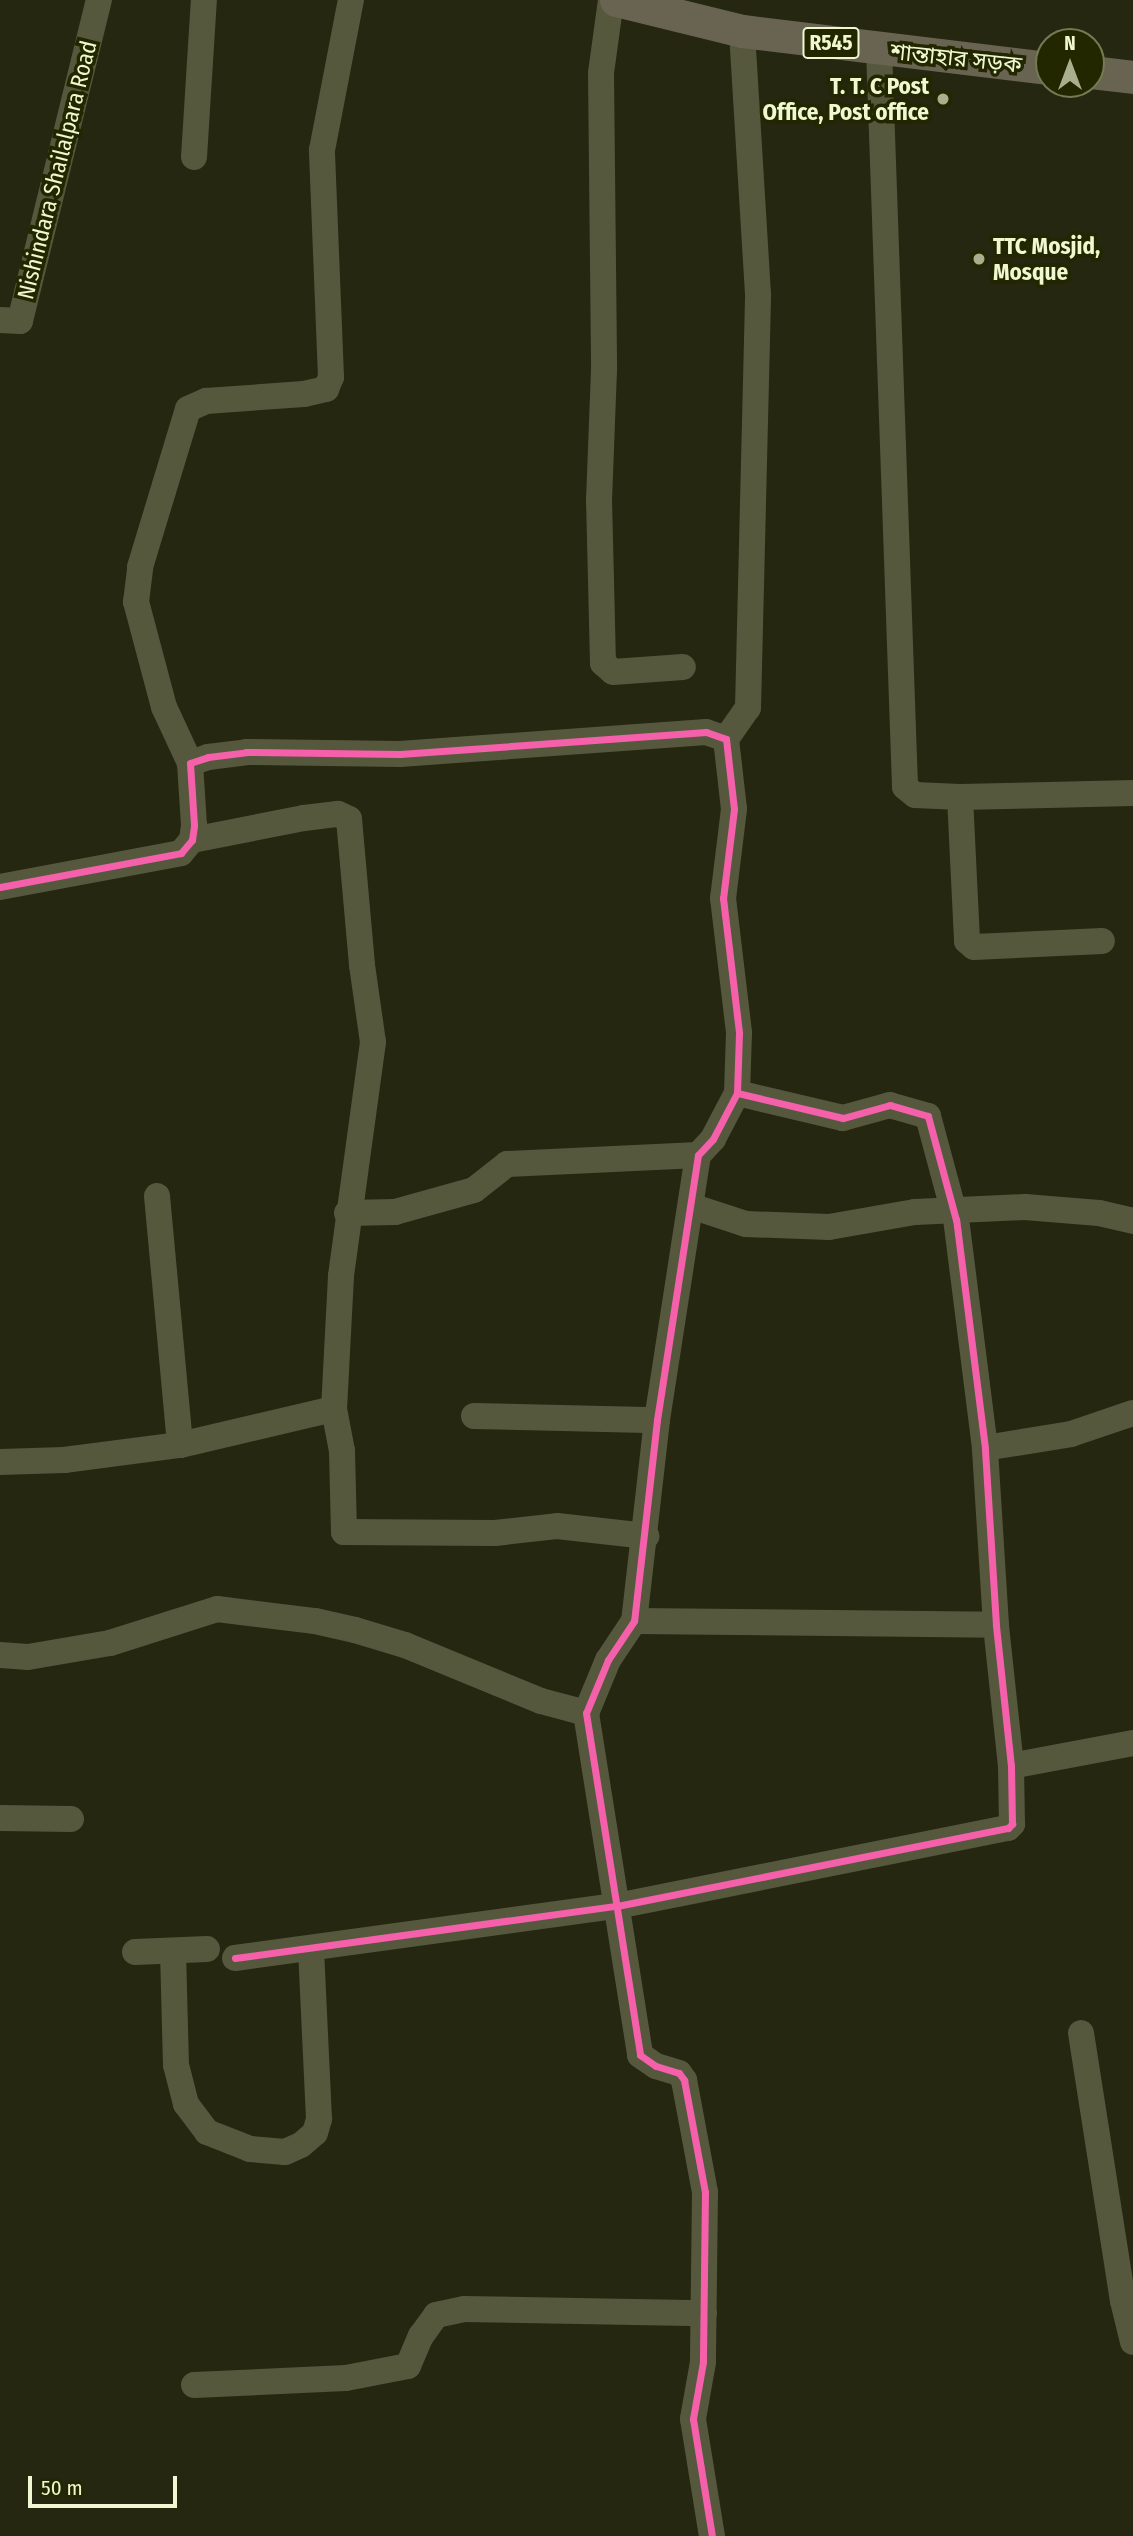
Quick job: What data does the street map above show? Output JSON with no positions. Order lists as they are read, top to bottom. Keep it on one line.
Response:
{"streets":{"main road":["R545","শান্তাহার সড়ক"],"street":["Nishindara Shailalpara Road"]},"places":["T. T. C Post Office, Post office","TTC Mosjid, Mosque"],"scale_bar":"50 m","north":"top"}
